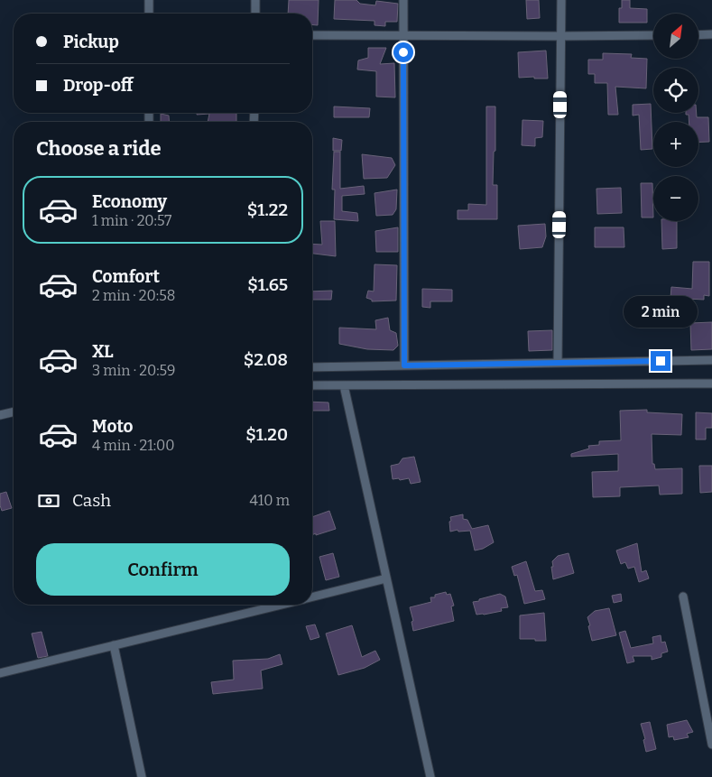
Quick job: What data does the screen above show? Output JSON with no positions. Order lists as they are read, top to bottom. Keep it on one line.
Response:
{"north":"top right","page":{"map_buttons":["+","−"],"banner":["Pickup","Drop-off"],"heading":"Choose a ride","list":[{"name":"Economy","note":"1 min · 20:57","value":"$1.22"},{"name":"Comfort","note":"2 min · 20:58","value":"$1.65"},{"name":"XL","note":"3 min · 20:59","value":"$2.08"},{"name":"Moto","note":"4 min · 21:00","value":"$1.20"}],"bubble":"2 min","pay":["Cash","410 m"],"buttons":"Confirm"}}
